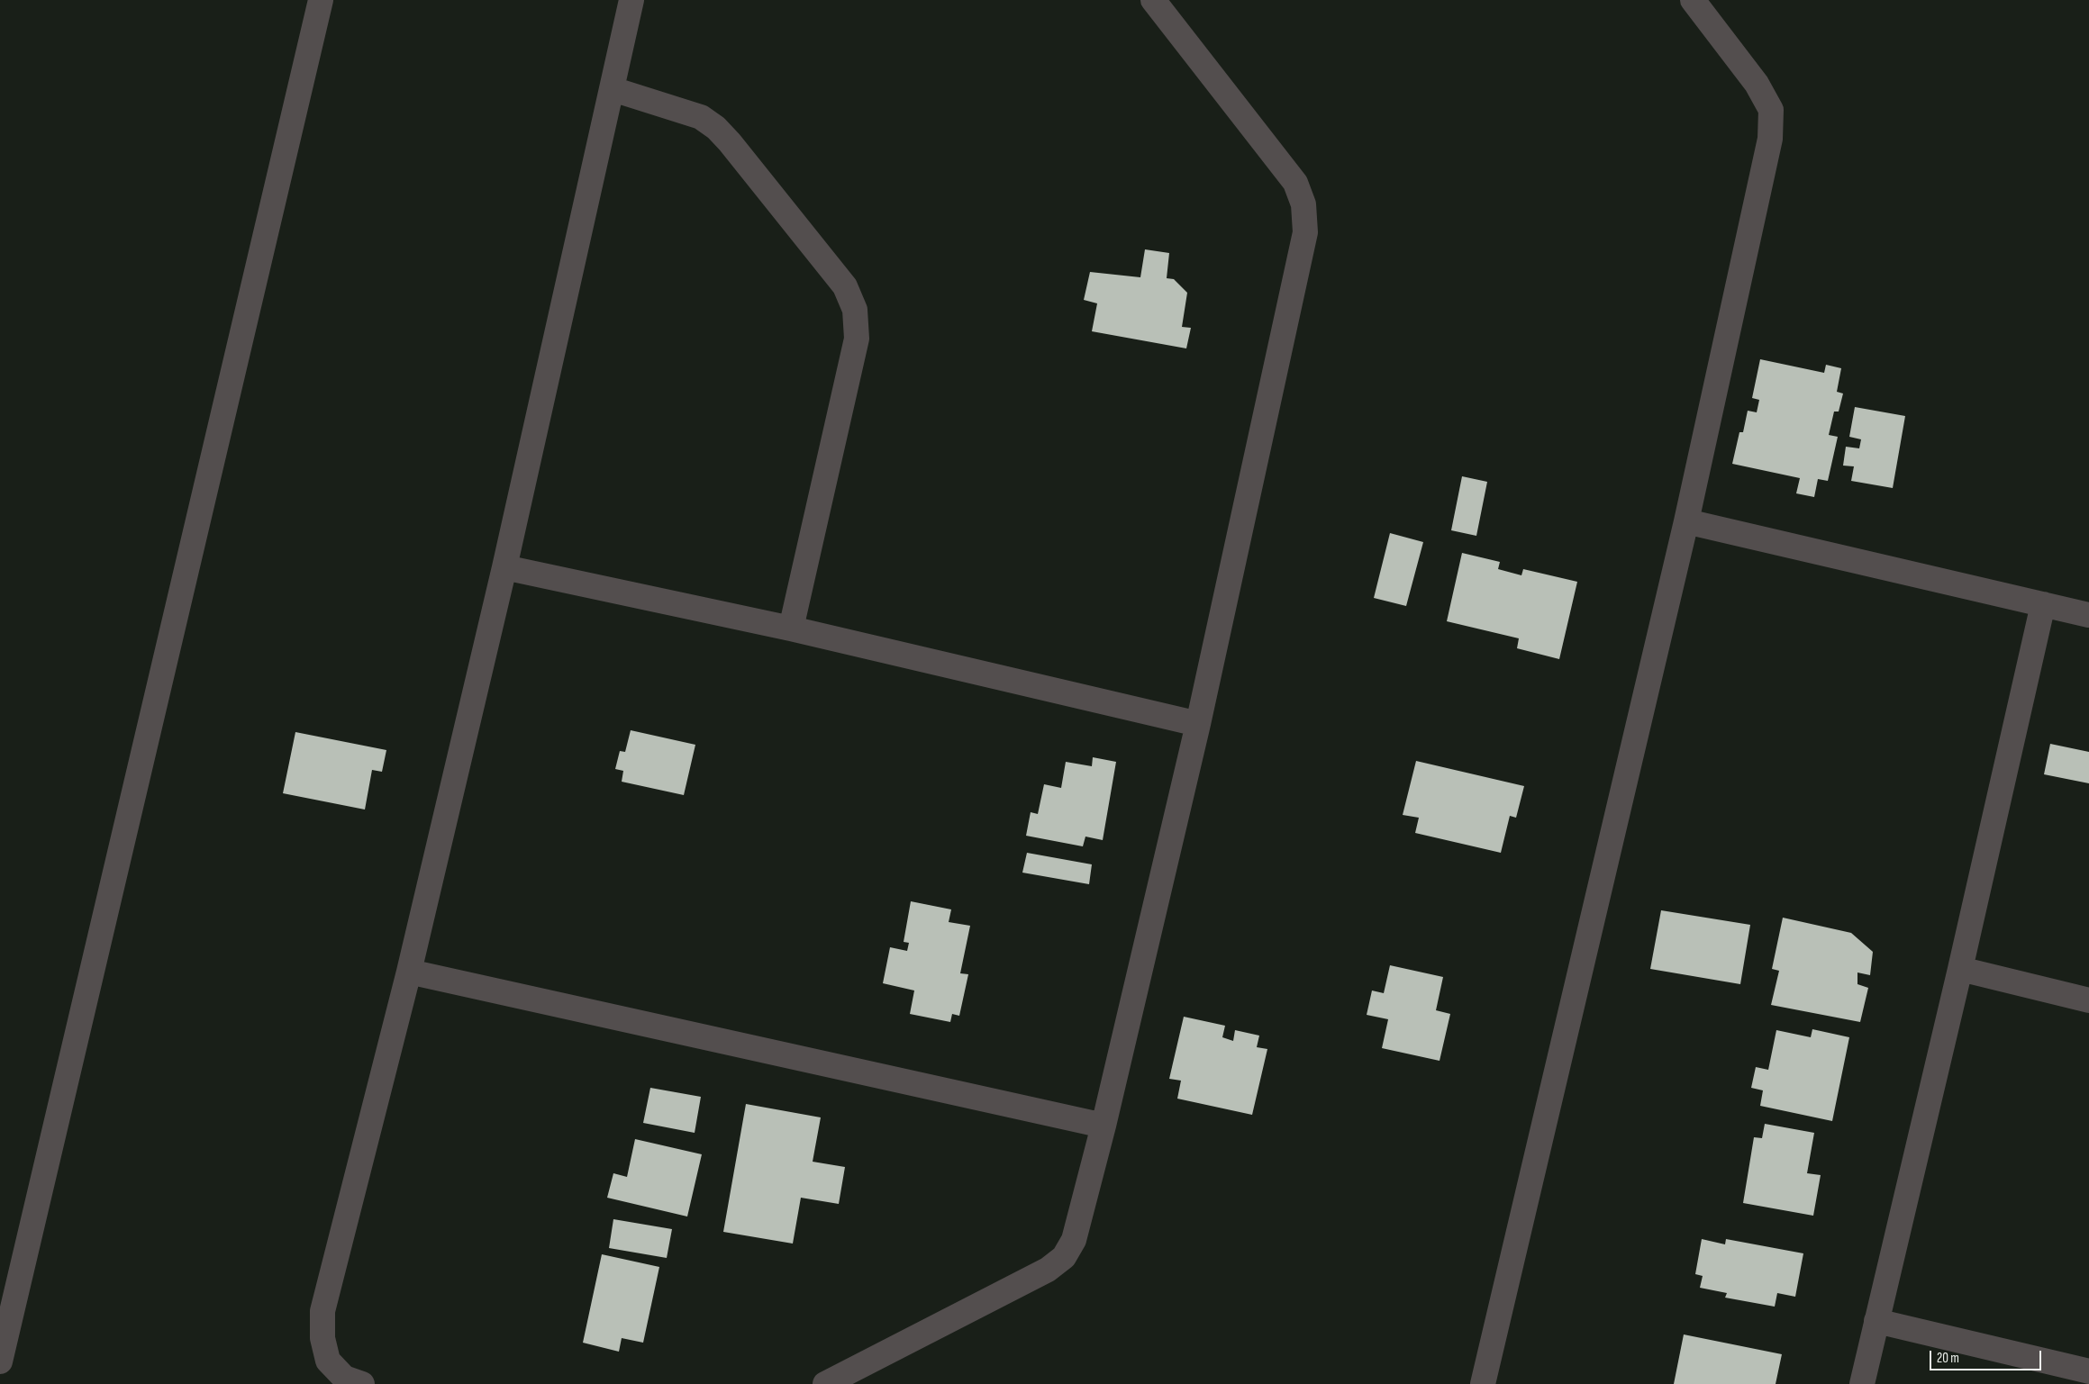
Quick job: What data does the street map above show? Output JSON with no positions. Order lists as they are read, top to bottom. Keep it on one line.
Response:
{"scale_bar":"20 m"}
